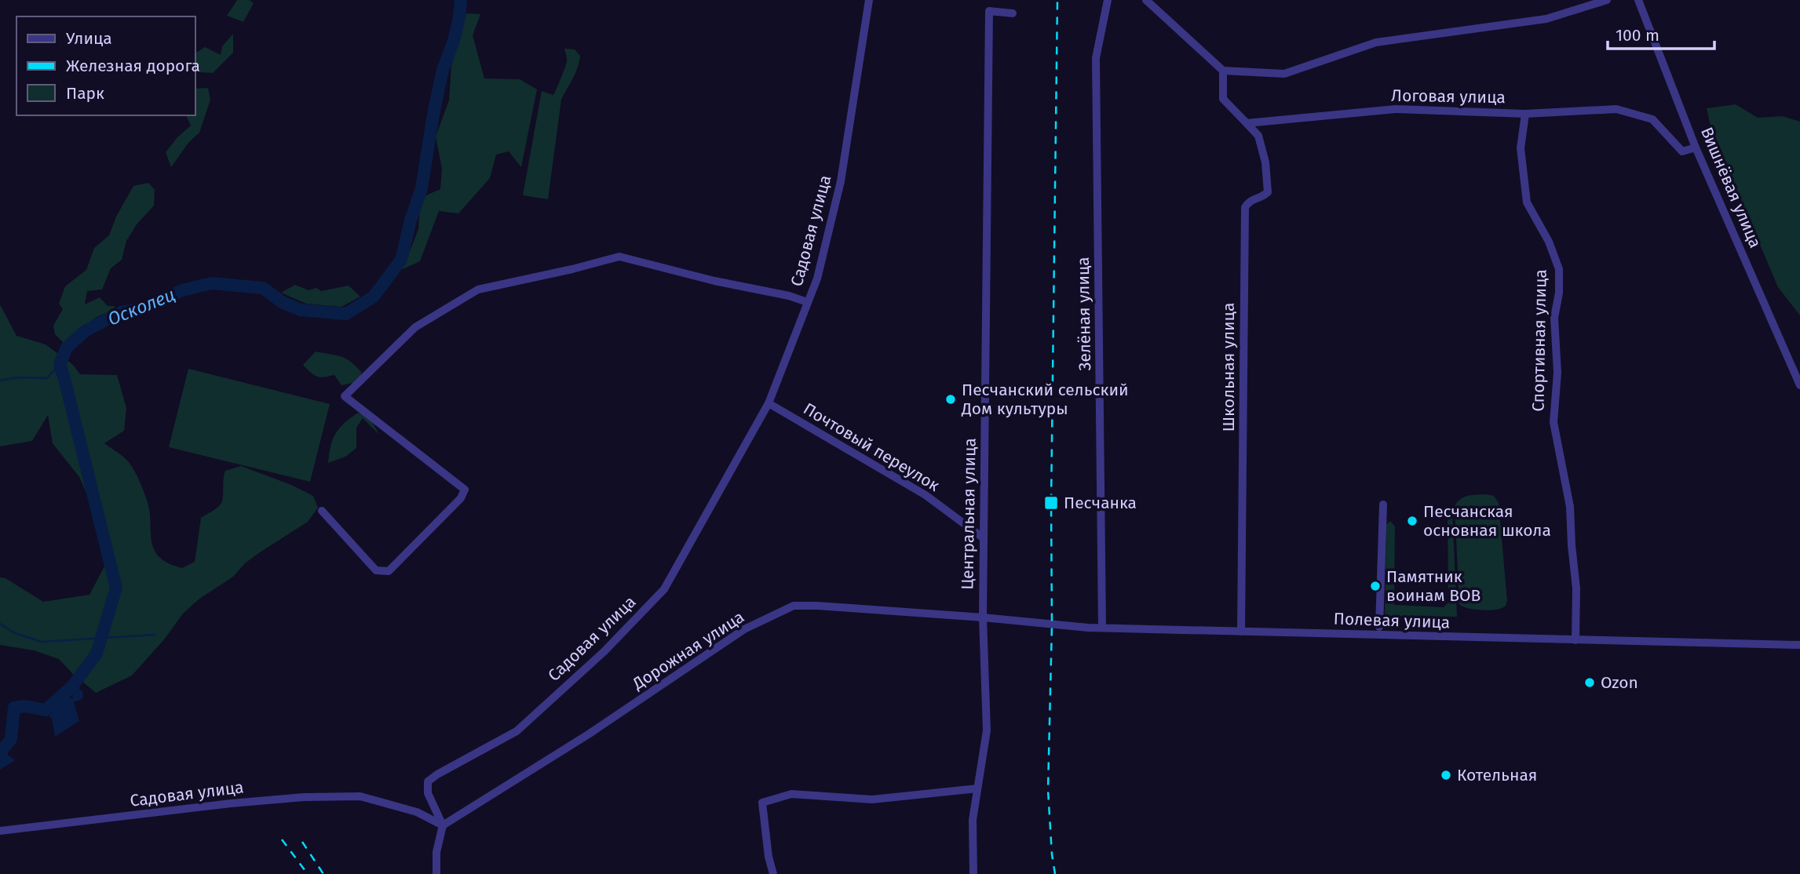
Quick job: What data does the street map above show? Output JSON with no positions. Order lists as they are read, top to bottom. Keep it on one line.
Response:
{"streets":{"street":["Логовая улица","Вишнёвая улица","Садовая улица","Зелёная улица","Спортивная улица","Школьная улица","Почтовый переулок","Центральная улица","Полевая улица","Дорожная улица"]},"crossings":[["Логовая улица","Вишнёвая улица"],["Логовая улица","Спортивная улица"],["Логовая улица","Школьная улица"],["Садовая улица","Почтовый переулок"],["Садовая улица","Дорожная улица"],["Зелёная улица","Полевая улица"],["Спортивная улица","Полевая улица"],["Школьная улица","Полевая улица"],["Почтовый переулок","Центральная улица"],["Центральная улица","Полевая улица"],["Центральная улица","Дорожная улица"],["Полевая улица","Дорожная улица"]],"water":["Осколец"],"places":{"other":["Песчанский сельский Дом культуры","Песчанская основная школа","Памятник воинам ВОВ","Ozon","Котельная"],"transit":["Песчанка"]},"legend":["Улица","Железная дорога","Парк"],"scale_bar":"100 m"}
